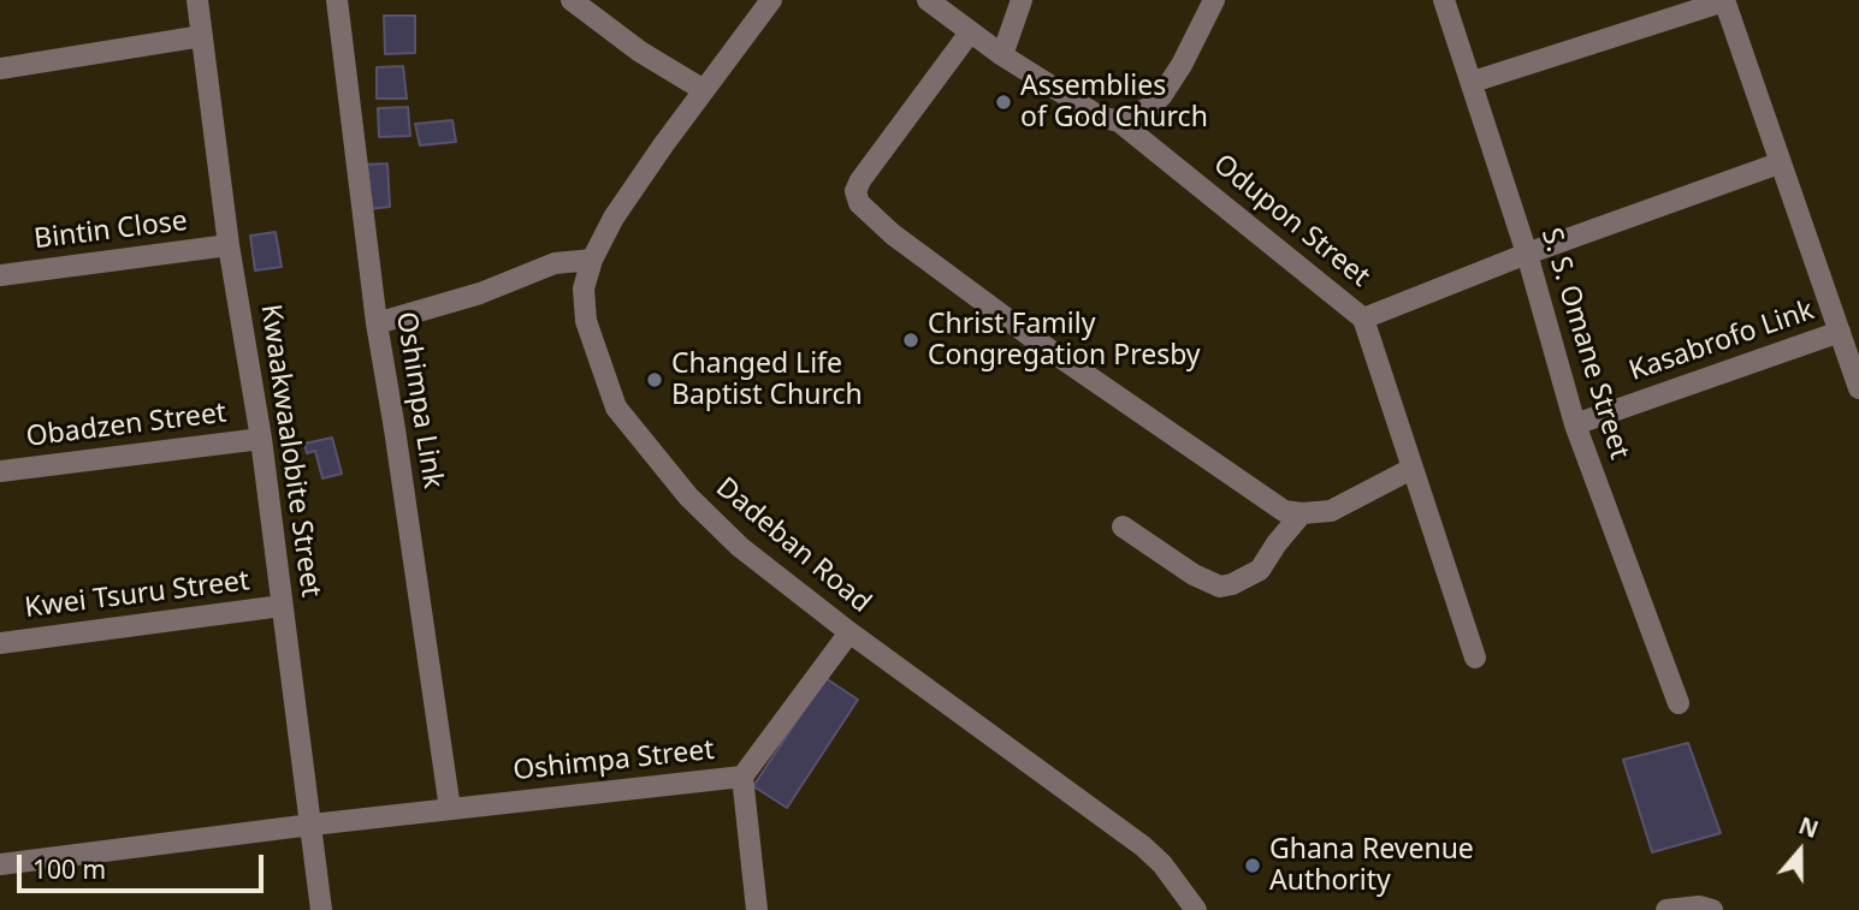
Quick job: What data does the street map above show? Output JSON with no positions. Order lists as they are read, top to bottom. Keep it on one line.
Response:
{"streets":{"street":["Odupon Street","Bintin Close","Kasabrofo Link","S. S. Omane Street","Oshimpa Link","Obadzen Street","Kwaakwaalobite Street","Dadeban Road","Kwei Tsuru Street","Oshimpa Street"]},"crossings":[["Bintin Close","Kwaakwaalobite Street"],["Kasabrofo Link","S. S. Omane Street"],["Oshimpa Link","Oshimpa Street"],["Obadzen Street","Kwaakwaalobite Street"],["Kwaakwaalobite Street","Kwei Tsuru Street"],["Kwaakwaalobite Street","Oshimpa Street"],["Dadeban Road","Oshimpa Street"]],"places":["Assemblies of God Church","Christ Family Congregation Presby","Changed Life Baptist Church","Ghana Revenue Authority"],"scale_bar":"100 m","north":"top"}
